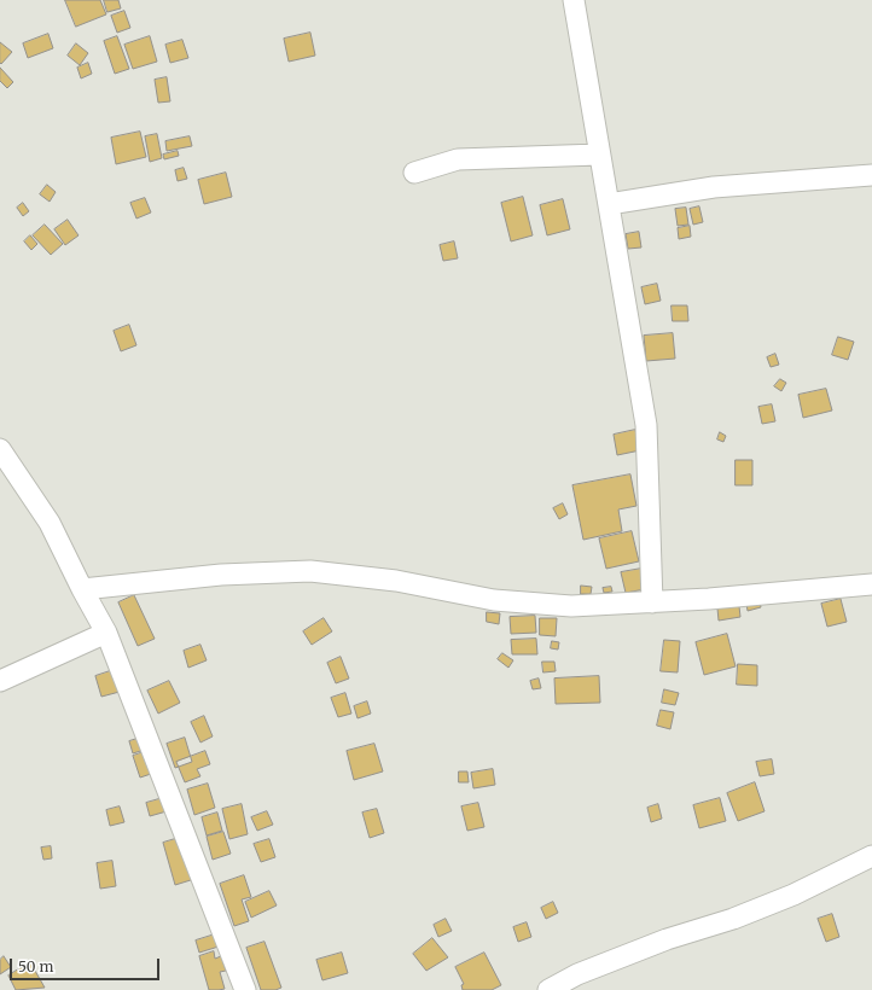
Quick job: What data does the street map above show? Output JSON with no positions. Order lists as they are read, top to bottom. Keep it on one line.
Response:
{"scale_bar":"50 m"}
